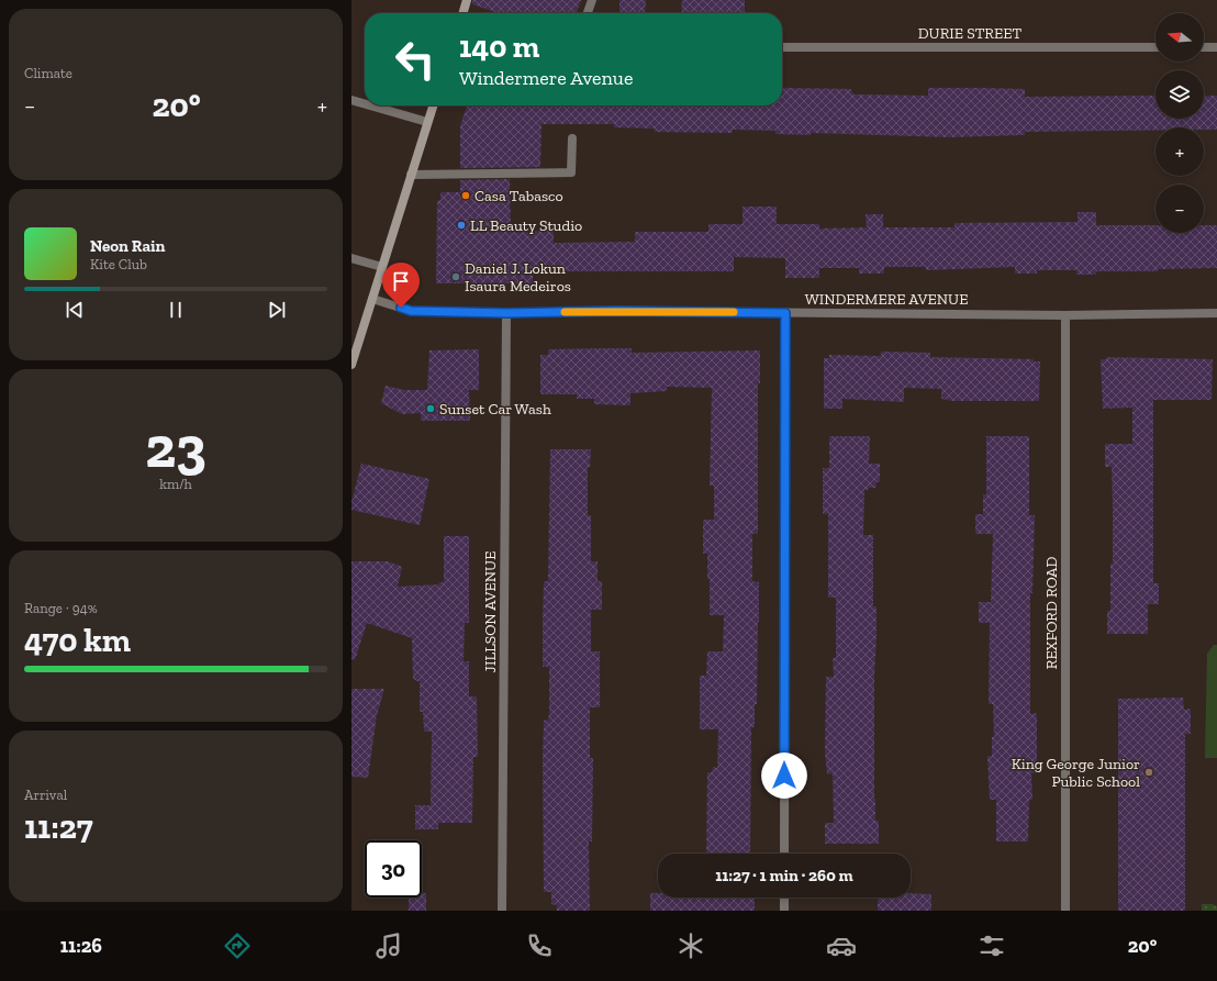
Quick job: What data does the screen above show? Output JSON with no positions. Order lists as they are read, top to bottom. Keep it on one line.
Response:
{"streets":{"street":["DURIE STREET","WINDERMERE AVENUE","JILLSON AVENUE","REXFORD ROAD"]},"crossings":[["WINDERMERE AVENUE","JILLSON AVENUE"],["WINDERMERE AVENUE","REXFORD ROAD"]],"places":["Casa Tabasco","LL Beauty Studio","Daniel J. Lokun Isaura Medeiros","Sunset Car Wash","King George Junior Public School"],"north":"left","page":{"tile":["Climate",["23","km/h"],["Range · 94%","470 km"],["Arrival","11:27"]],"map_buttons":["+","−"],"turn":["140 m","Windermere Avenue"],"heat":["−","20°","+"],"song":["Neon Rain","Kite Club"],"limit":"30","trip":"11:27 · 1 min · 260 m","tabs":["11:26","20°"]}}
